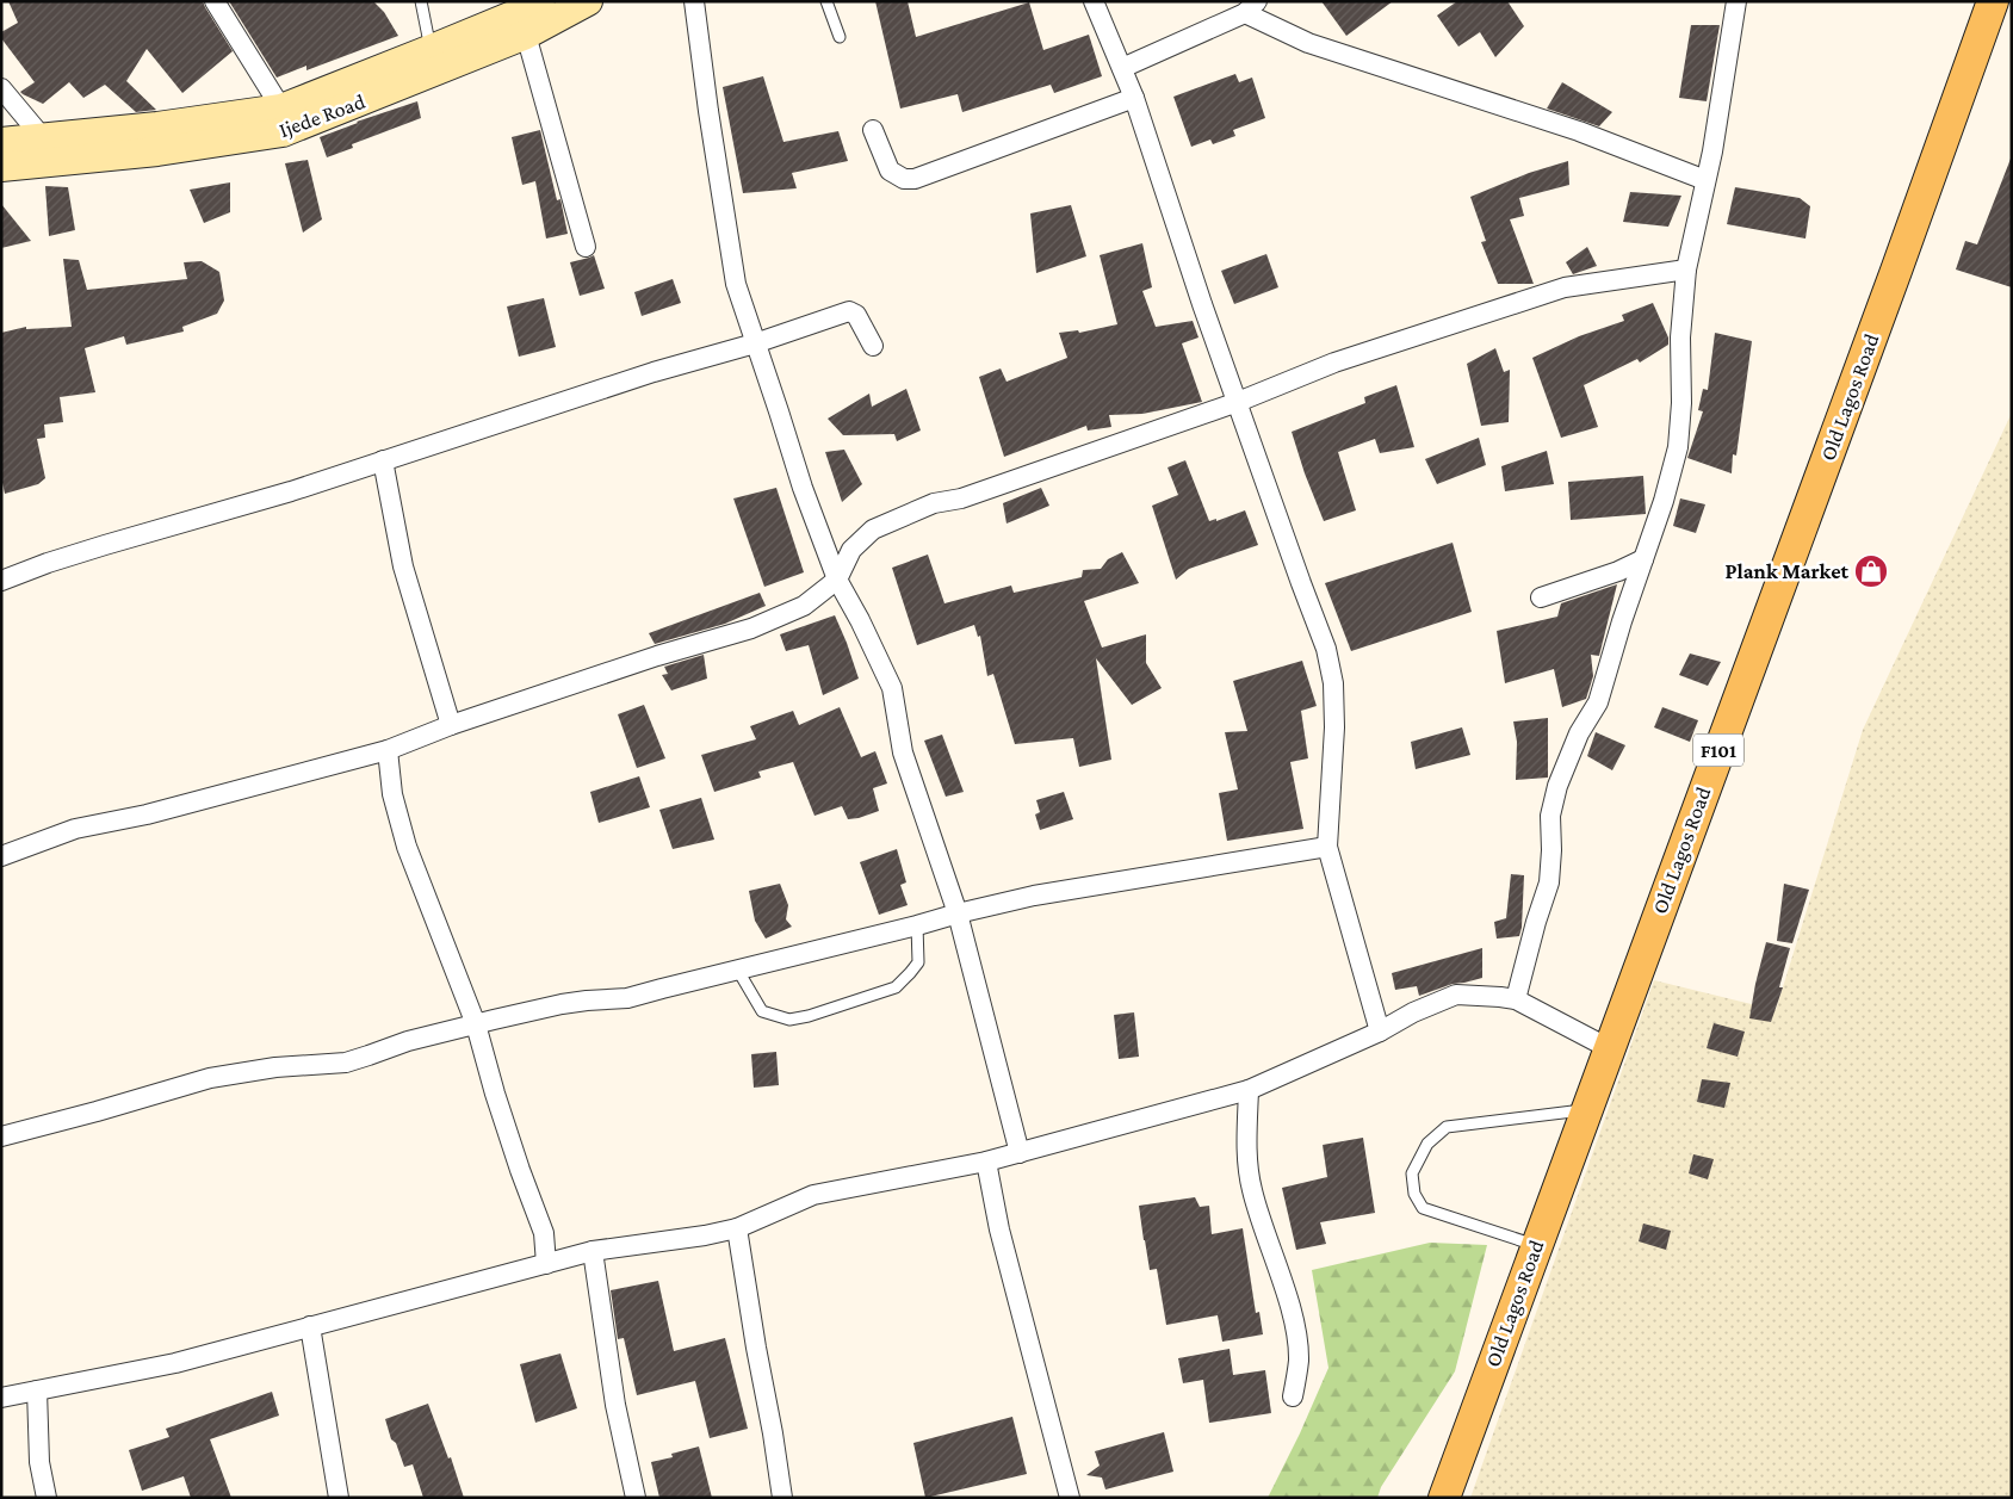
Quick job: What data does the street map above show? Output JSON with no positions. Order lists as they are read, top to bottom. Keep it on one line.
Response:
{"streets":{"main road":["Ijede Road","Old Lagos Road","F101"]},"places":{"shop":["Plank Market"]}}
